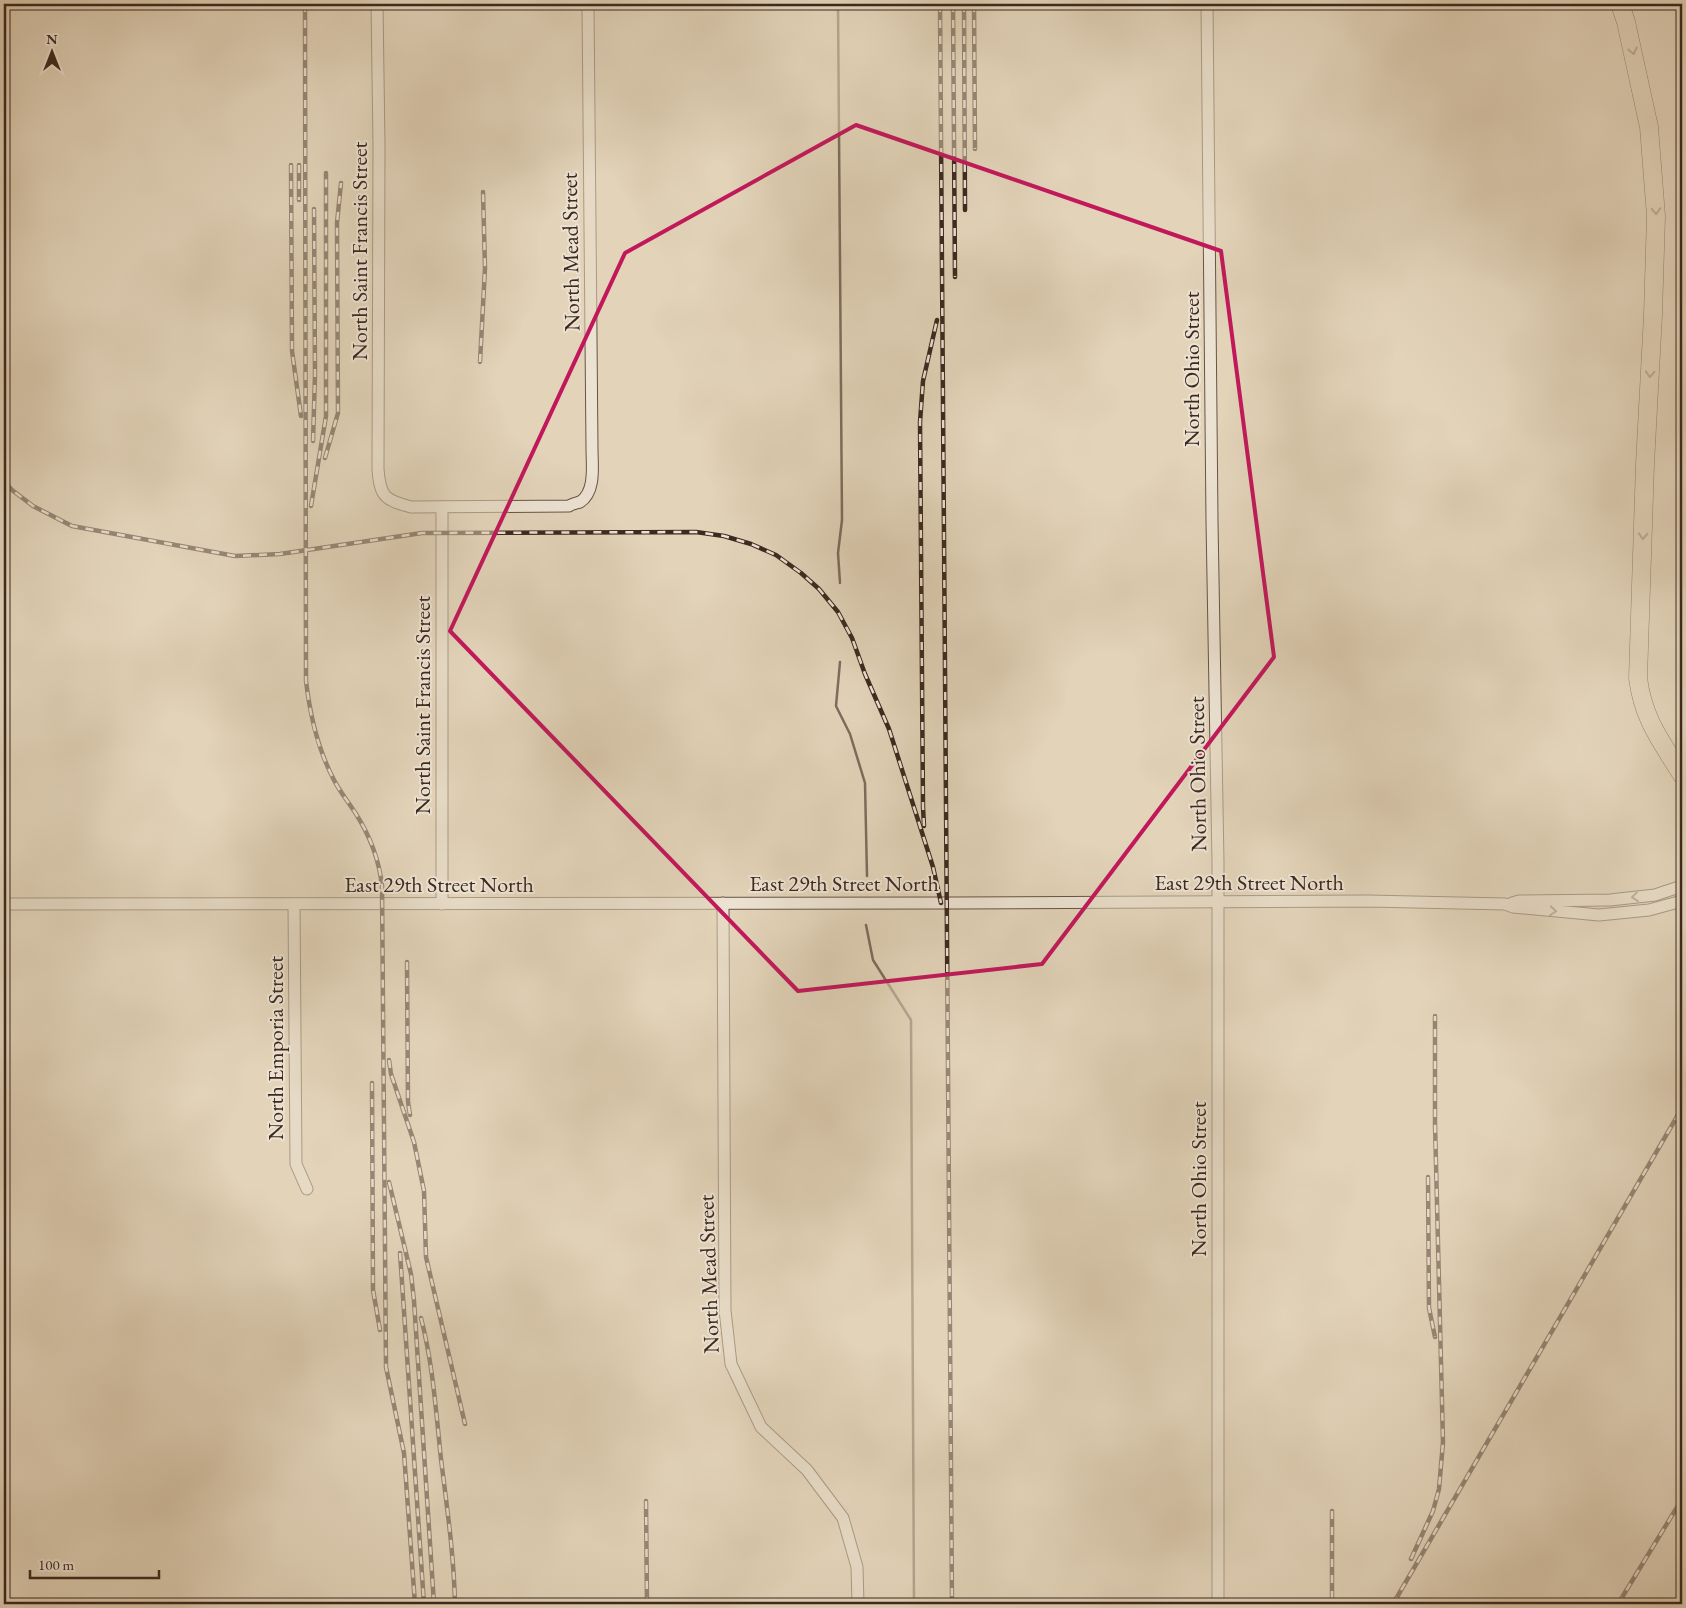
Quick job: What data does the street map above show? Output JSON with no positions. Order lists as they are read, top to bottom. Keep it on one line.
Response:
{"streets":{"street":["North Saint Francis Street","North Mead Street","North Ohio Street","East 29th Street North","North Emporia Street"]},"crossings":[["North Saint Francis Street","North Mead Street"],["North Saint Francis Street","East 29th Street North"],["North Mead Street","East 29th Street North"],["North Ohio Street","East 29th Street North"],["East 29th Street North","North Emporia Street"]],"scale_bar":"100 m","north":"top"}
